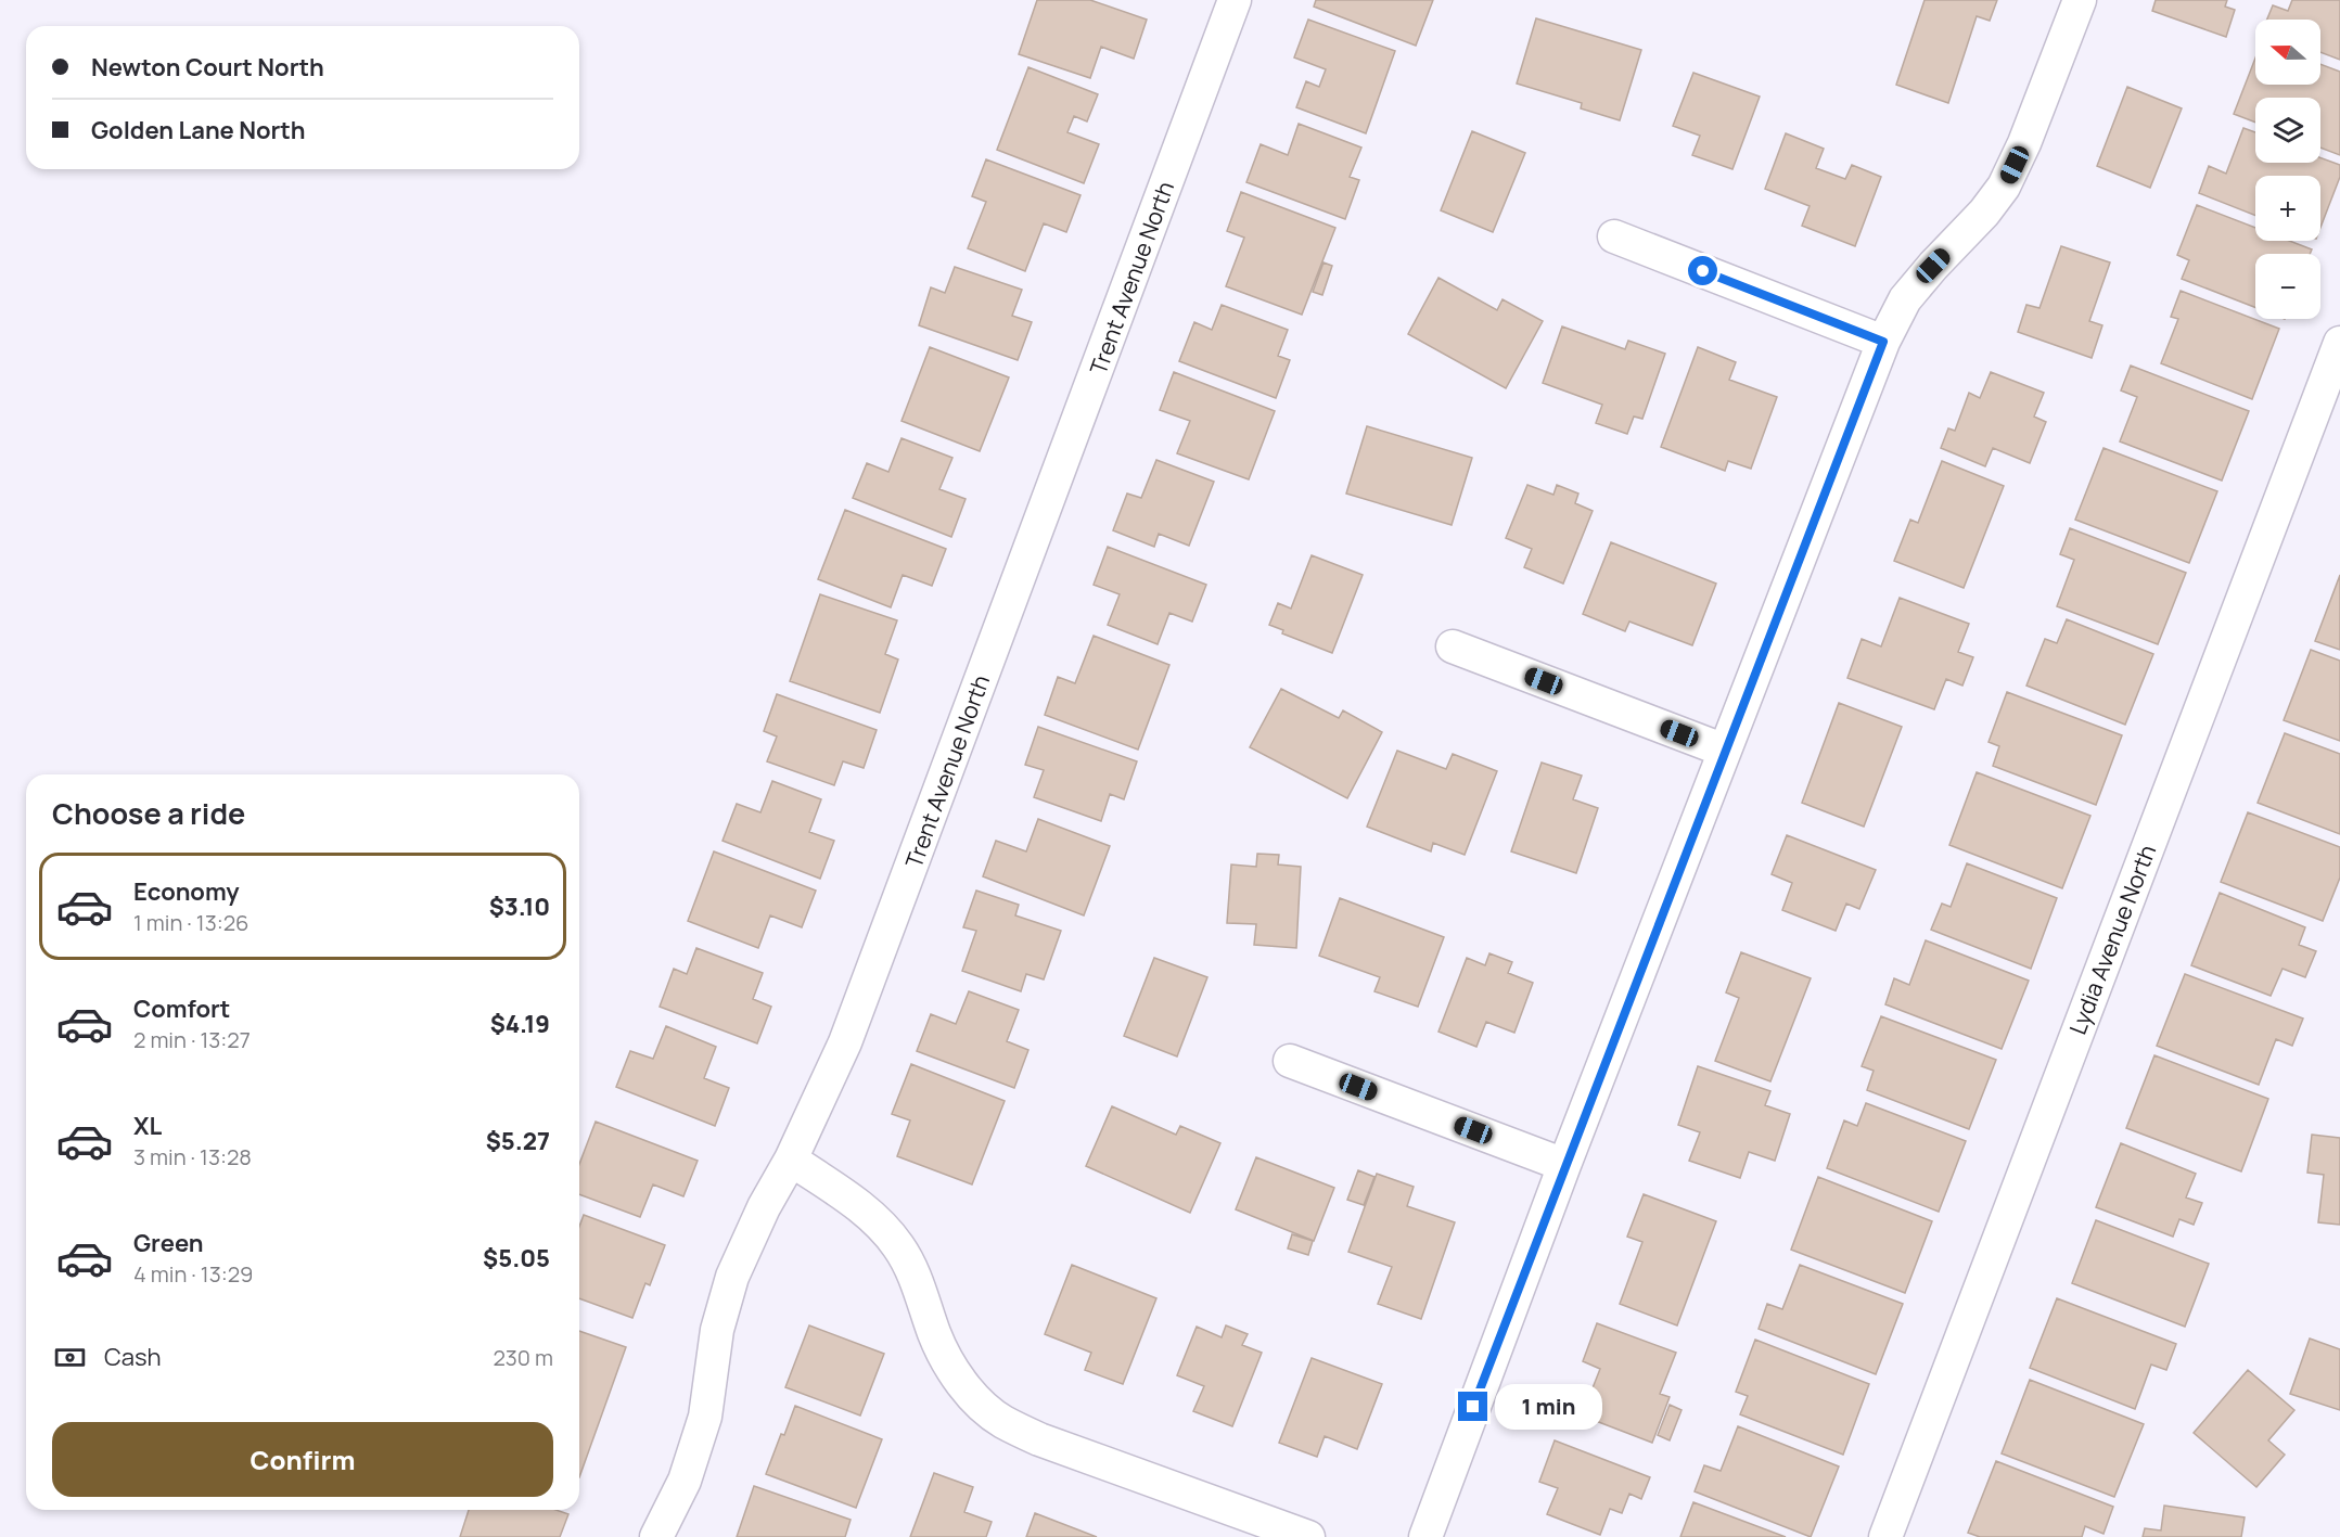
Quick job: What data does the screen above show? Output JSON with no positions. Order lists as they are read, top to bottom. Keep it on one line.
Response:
{"streets":{"street":["Trent Avenue North","Lydia Avenue North"]},"north":"left","page":{"map_buttons":["+","−"],"banner":["Newton Court North","Golden Lane North"],"heading":"Choose a ride","list":[{"name":"Economy","note":"1 min · 13:26","value":"$3.10"},{"name":"Comfort","note":"2 min · 13:27","value":"$4.19"},{"name":"XL","note":"3 min · 13:28","value":"$5.27"},{"name":"Green","note":"4 min · 13:29","value":"$5.05"}],"pay":["Cash","230 m"],"bubble":"1 min","buttons":"Confirm"}}
